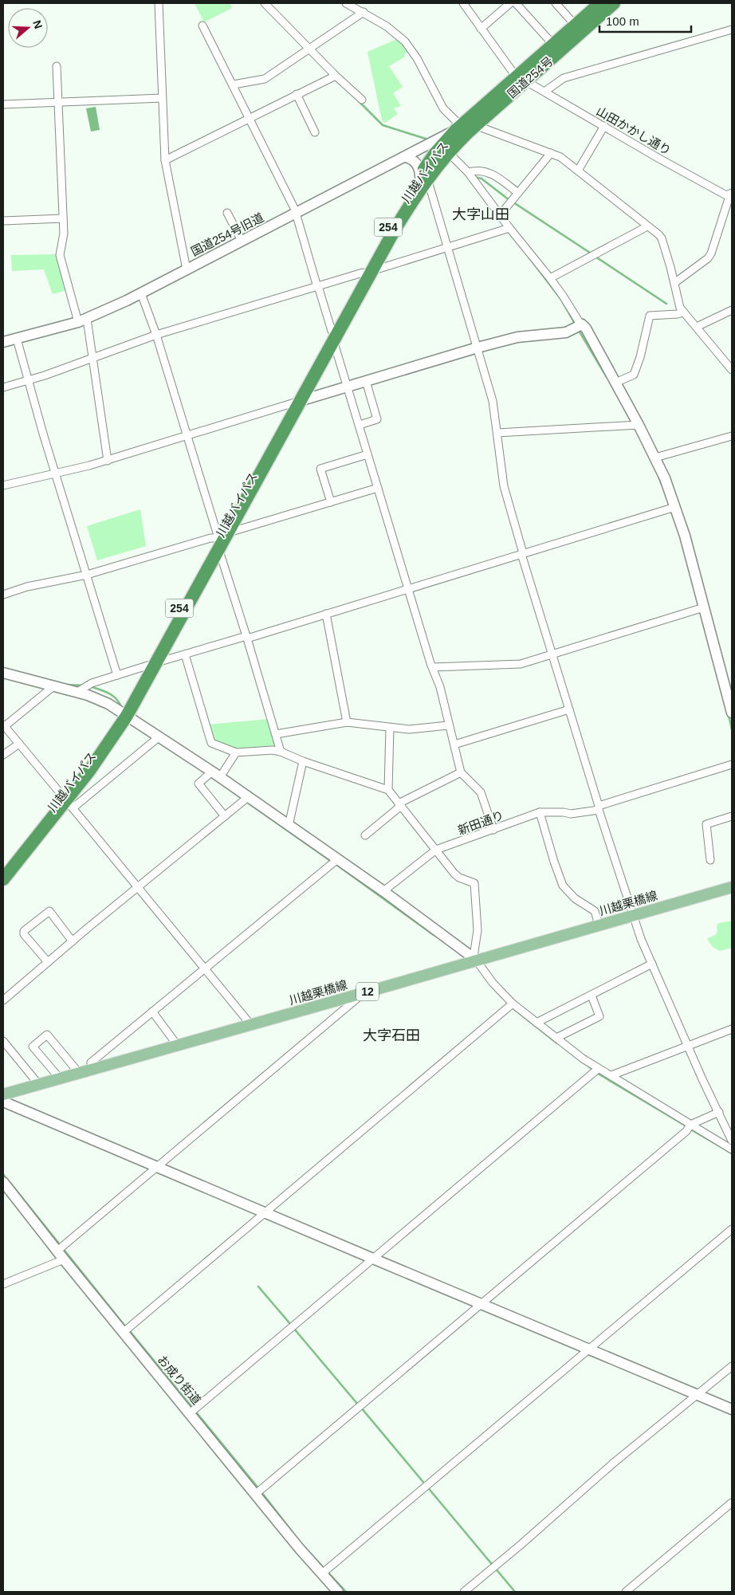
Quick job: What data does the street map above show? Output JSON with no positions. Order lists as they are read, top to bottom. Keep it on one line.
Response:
{"streets":{"highway":["国道254号","川越バイパス","254"],"main road":["川越栗橋線","12"],"street":["山田かかし通り","国道254号旧道","新田通り","お成り街道"]},"crossings":[["国道254号","山田かかし通り"],["国道254号","川越バイパス"],["国道254号","国道254号旧道"],["川越バイパス","国道254号旧道"]],"districts":["大字山田","大字石田"],"scale_bar":"100 m","north":"right"}
